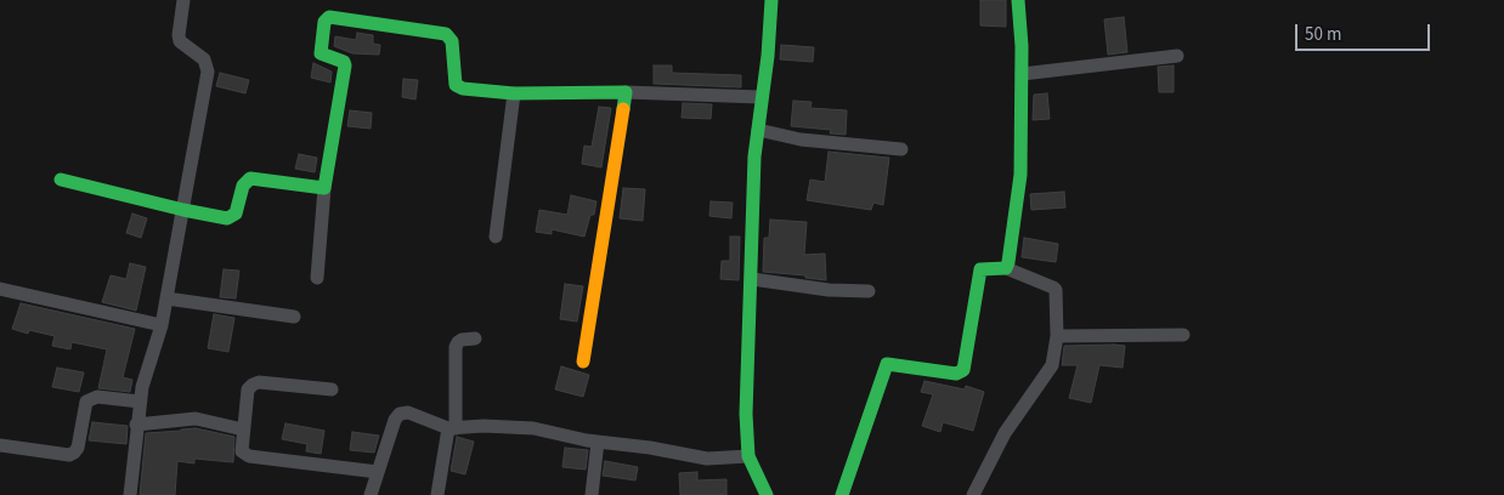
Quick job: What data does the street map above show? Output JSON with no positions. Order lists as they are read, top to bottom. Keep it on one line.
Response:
{"scale_bar":"50 m"}
